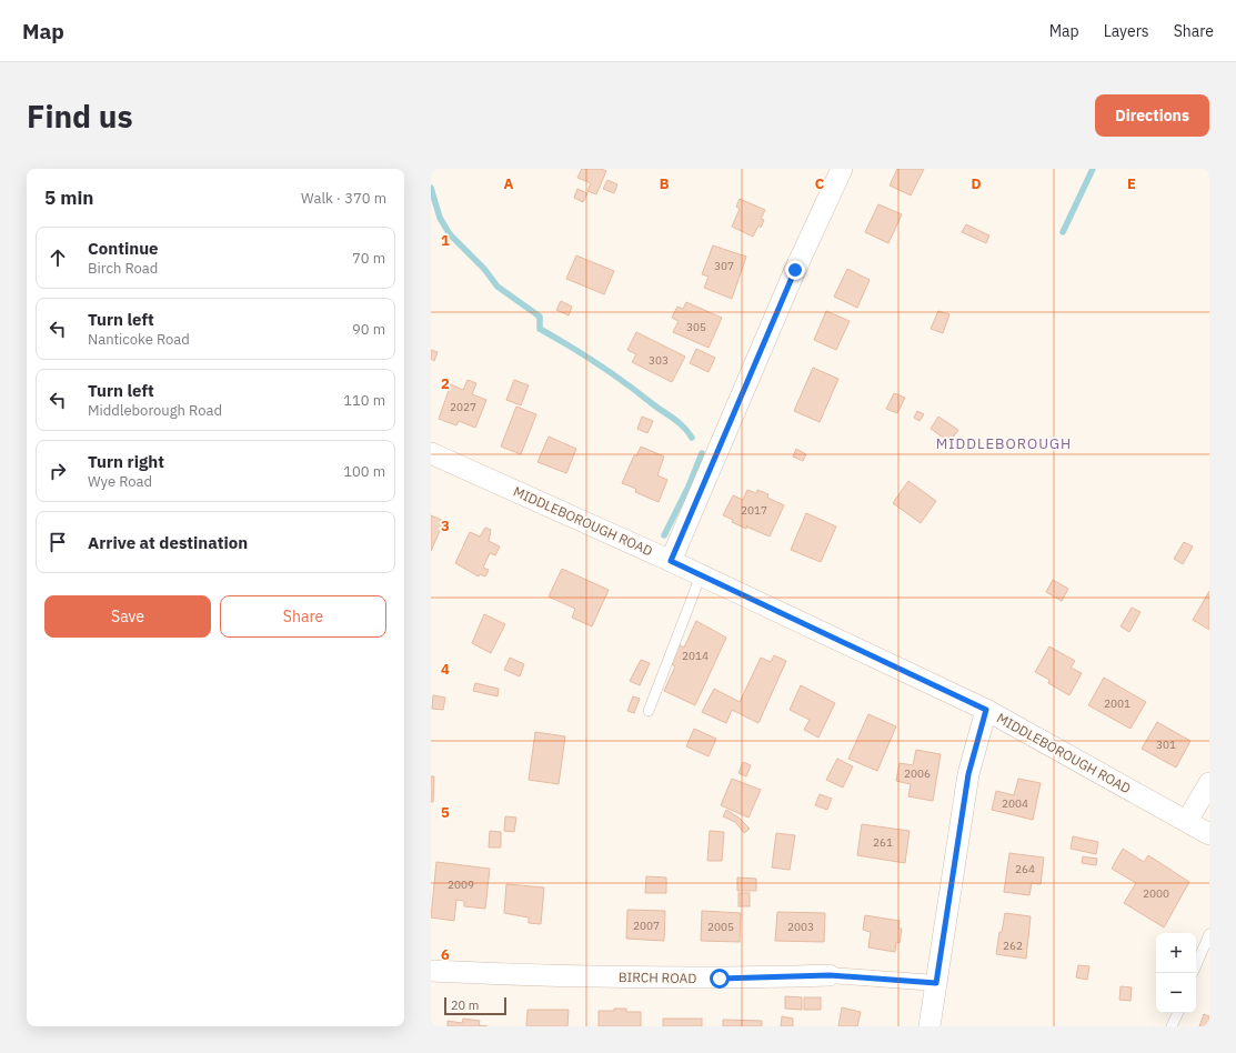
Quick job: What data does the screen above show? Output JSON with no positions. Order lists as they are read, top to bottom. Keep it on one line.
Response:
{"streets":{"street":["MIDDLEBOROUGH ROAD","BIRCH ROAD"]},"districts":["MIDDLEBOROUGH"],"house_numbers":["307","305","303","2027","2017","2014","2001","301","2006","2004","261","264","2009","2000","2007","2005","2003","262"],"scale_bar":"20 m","page":{"header":"Map","nav":["Map","Layers","Share"],"buttons":["Directions",["Save","Share"]],"title":"Find us","heading":["5 min","Walk · 370 m"],"list":[["Continue","Birch Road","70 m"],["Turn left","Nanticoke Road","90 m"],["Turn left","Middleborough Road","110 m"],["Turn right","Wye Road","100 m"],"Arrive at destination"],"map_buttons":["+","−"],"scale":"20 m"},"grid":{"columns":["A","B","C","D","E"],"rows":["1","2","3","4","5","6"]}}
